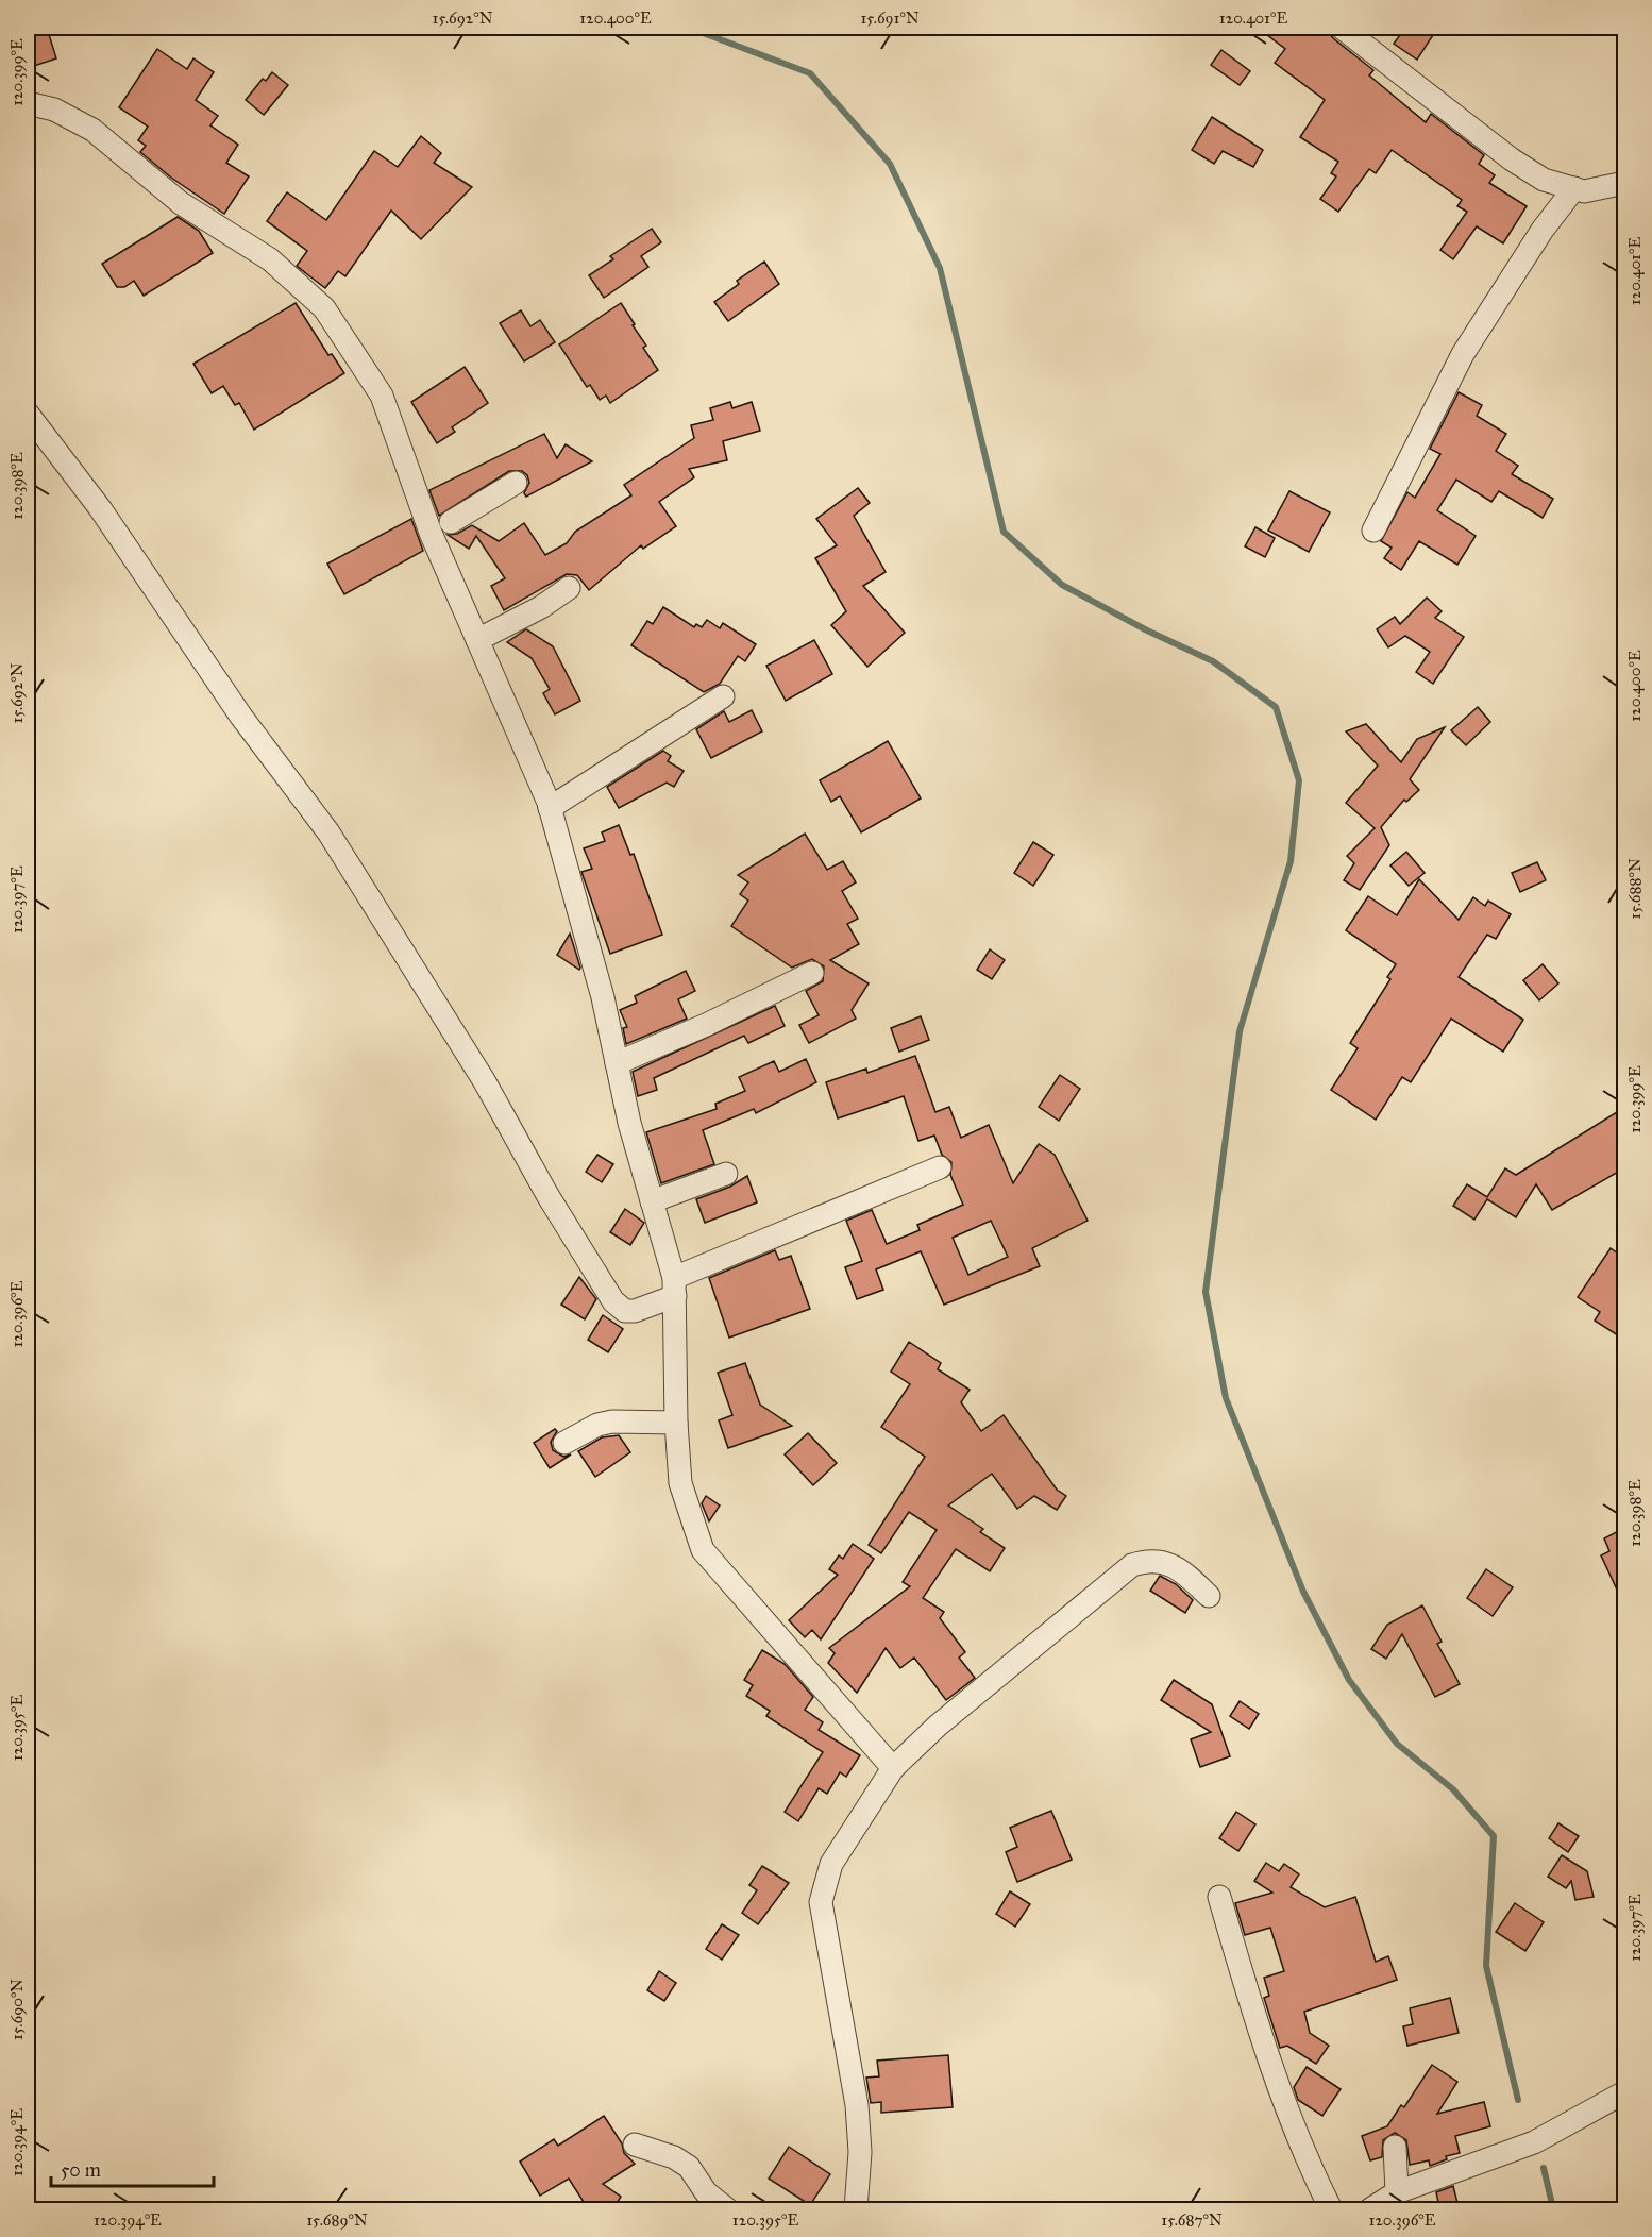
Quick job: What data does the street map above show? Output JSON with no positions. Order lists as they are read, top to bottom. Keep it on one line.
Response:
{"scale_bar":"50 m","coordinates":["15.692°N","120.400°E","15.691°N","120.401°E","120.399°E","120.398°E","15.688°N","120.397°E","120.396°E","120.395°E","15.690°N","120.394°E","15.689°N","15.687°N"]}
